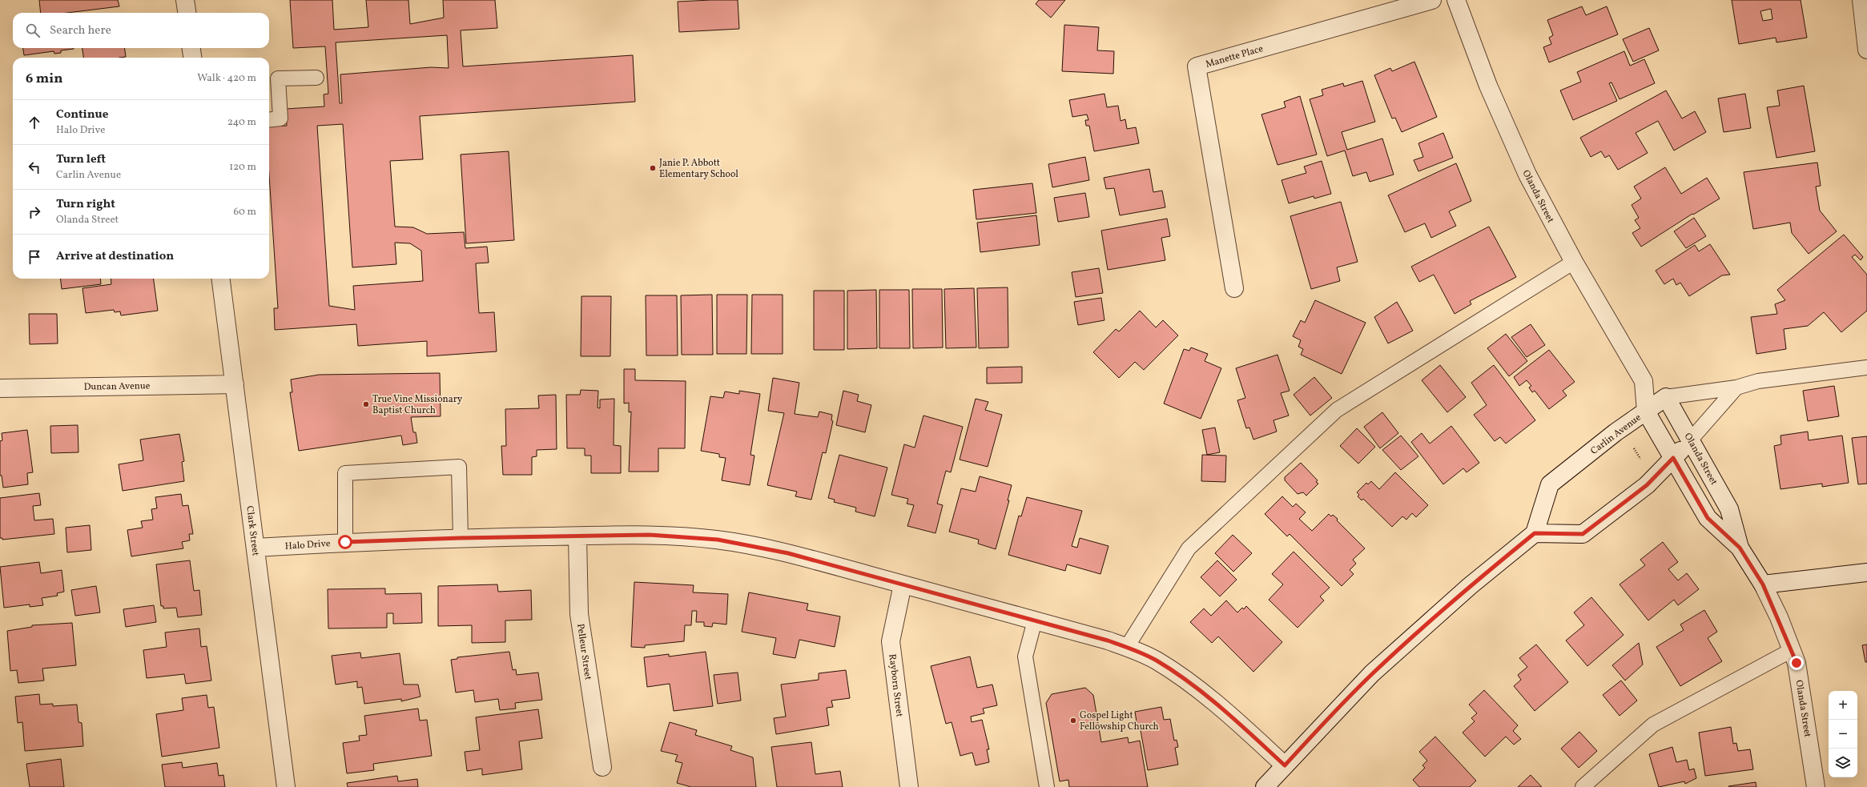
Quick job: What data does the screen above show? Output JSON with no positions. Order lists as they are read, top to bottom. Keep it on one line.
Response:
{"streets":{"street":["Manette Place","Olanda Street","Duncan Avenue","Carlin Avenue","Clark Street","Halo Drive","Pelleur Street","Rayborn Street"]},"crossings":[["Olanda Street","Carlin Avenue"],["Duncan Avenue","Clark Street"],["Clark Street","Halo Drive"],["Halo Drive","Pelleur Street"],["Halo Drive","Rayborn Street"]],"places":["Janie P. Abbott Elementary School","True Vine Missionary Baptist Church","Gospel Light Fellowship Church"],"page":{"search":"Search here","heading":["6 min","Walk · 420 m"],"list":[["Continue","Halo Drive","240 m"],["Turn left","Carlin Avenue","120 m"],["Turn right","Olanda Street","60 m"],"Arrive at destination"],"map_buttons":["+","−"]}}
